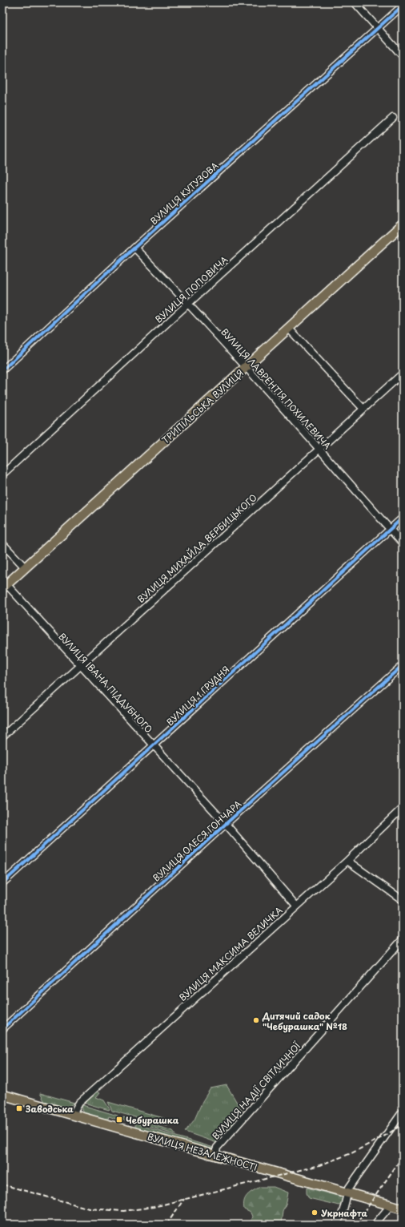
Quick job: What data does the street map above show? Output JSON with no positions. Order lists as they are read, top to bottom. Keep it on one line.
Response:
{"streets":{"main road":["ТРИПІЛЬСЬКА ВУЛИЦЯ","ВУЛИЦЯ НЕЗАЛЕЖНОСТІ"],"street":["ВУЛИЦЯ КУТУЗОВА","ВУЛИЦЯ ПОПОВИЧА","ВУЛИЦЯ ЛАВРЕНТІЯ ПОХИЛЕВИЧА","ВУЛИЦЯ МИХАЙЛА ВЕРБИЦЬКОГО","ВУЛИЦЯ ІВАНА ПІДДУБНОГО","ВУЛИЦЯ 1 ГРУДНЯ","ВУЛИЦЯ ОЛЕСЯ ГОНЧАРА","ВУЛИЦЯ МАКСИМА ВЕЛИЧКА","ВУЛИЦЯ НАДІЇ СВІТЛИЧНОЇ"]},"crossings":[["ВУЛИЦЯ КУТУЗОВА","ВУЛИЦЯ ЛАВРЕНТІЯ ПОХИЛЕВИЧА"],["ВУЛИЦЯ ПОПОВИЧА","ВУЛИЦЯ ЛАВРЕНТІЯ ПОХИЛЕВИЧА"],["ВУЛИЦЯ ЛАВРЕНТІЯ ПОХИЛЕВИЧА","ТРИПІЛЬСЬКА ВУЛИЦЯ"],["ВУЛИЦЯ ЛАВРЕНТІЯ ПОХИЛЕВИЧА","ВУЛИЦЯ МИХАЙЛА ВЕРБИЦЬКОГО"],["ВУЛИЦЯ ЛАВРЕНТІЯ ПОХИЛЕВИЧА","ВУЛИЦЯ 1 ГРУДНЯ"],["ТРИПІЛЬСЬКА ВУЛИЦЯ","ВУЛИЦЯ ІВАНА ПІДДУБНОГО"],["ВУЛИЦЯ МИХАЙЛА ВЕРБИЦЬКОГО","ВУЛИЦЯ ІВАНА ПІДДУБНОГО"],["ВУЛИЦЯ ІВАНА ПІДДУБНОГО","ВУЛИЦЯ 1 ГРУДНЯ"],["ВУЛИЦЯ ІВАНА ПІДДУБНОГО","ВУЛИЦЯ ОЛЕСЯ ГОНЧАРА"],["ВУЛИЦЯ ІВАНА ПІДДУБНОГО","ВУЛИЦЯ МАКСИМА ВЕЛИЧКА"],["ВУЛИЦЯ МАКСИМА ВЕЛИЧКА","ВУЛИЦЯ НЕЗАЛЕЖНОСТІ"],["ВУЛИЦЯ НАДІЇ СВІТЛИЧНОЇ","ВУЛИЦЯ НЕЗАЛЕЖНОСТІ"]],"places":{"other":["Дитячий садок \"Чебурашка\" №18","Укрнафта"],"transit":["Заводська","Чебурашка"]}}
